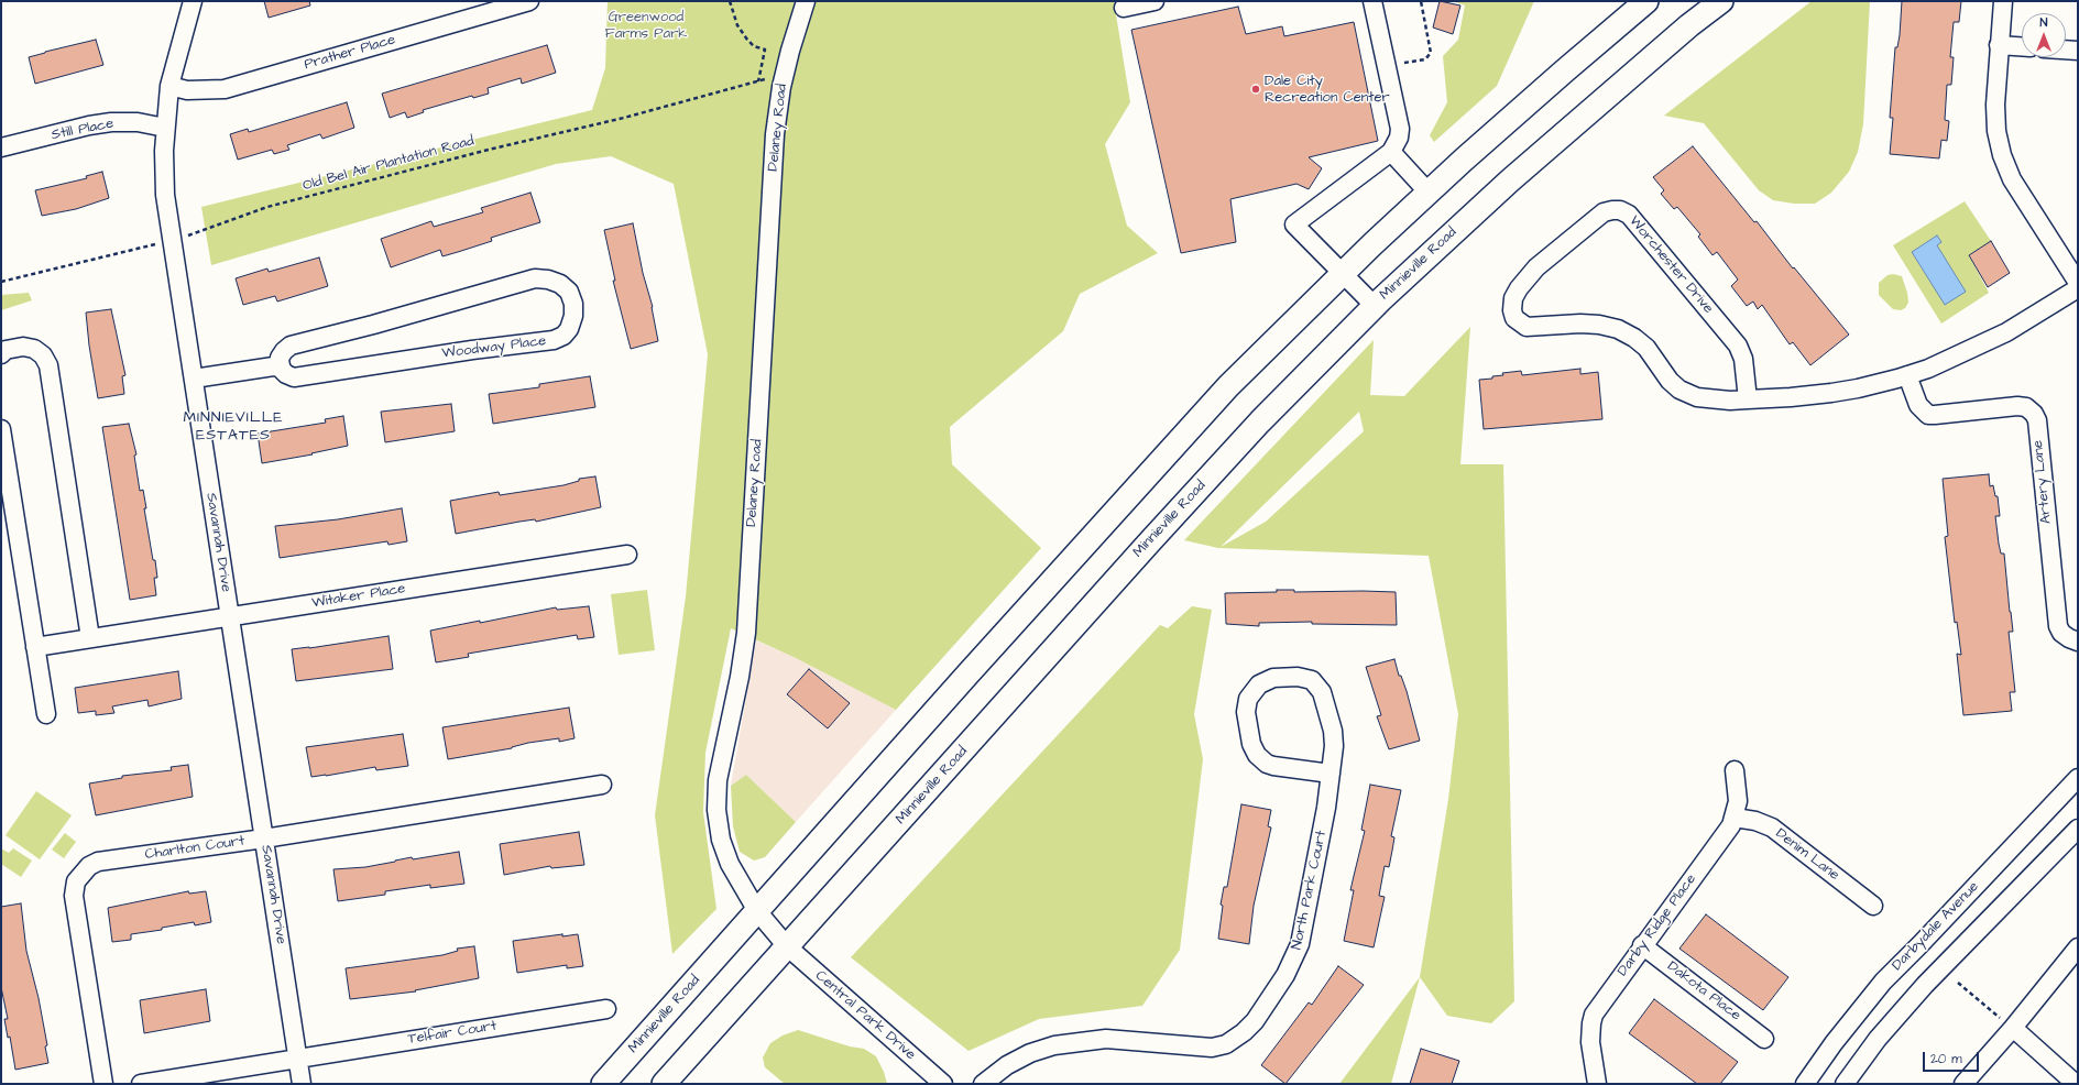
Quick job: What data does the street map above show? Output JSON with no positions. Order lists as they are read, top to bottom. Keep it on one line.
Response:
{"streets":{"main road":["Minnieville Road"],"street":["Prather Place","Delaney Road","Still Place","Worchester Drive","Woodway Place","Artery Lane","Savannah Drive","Witaker Place","Charlton Court","Denim Lane","North Park Court","Darby Ridge Place","Darbydale Avenue","Dakota Place","Central Park Drive","Telfair Court"],"path":["Old Bel Air Plantation Road"]},"crossings":[["Prather Place","Savannah Drive"],["Delaney Road","Old Bel Air Plantation Road"],["Delaney Road","Minnieville Road"],["Delaney Road","Central Park Drive"],["Still Place","Savannah Drive"],["Old Bel Air Plantation Road","Savannah Drive"],["Minnieville Road","Central Park Drive"],["Worchester Drive","Artery Lane"],["Savannah Drive","Witaker Place"],["Savannah Drive","Charlton Court"],["Savannah Drive","Telfair Court"],["Denim Lane","Darby Ridge Place"],["Darby Ridge Place","Dakota Place"]],"districts":["MINNIEVILLE ESTATES"],"parks":["Greenwood Farms Park"],"places":["Dale City Recreation Center"],"scale_bar":"20 m","north":"top"}
